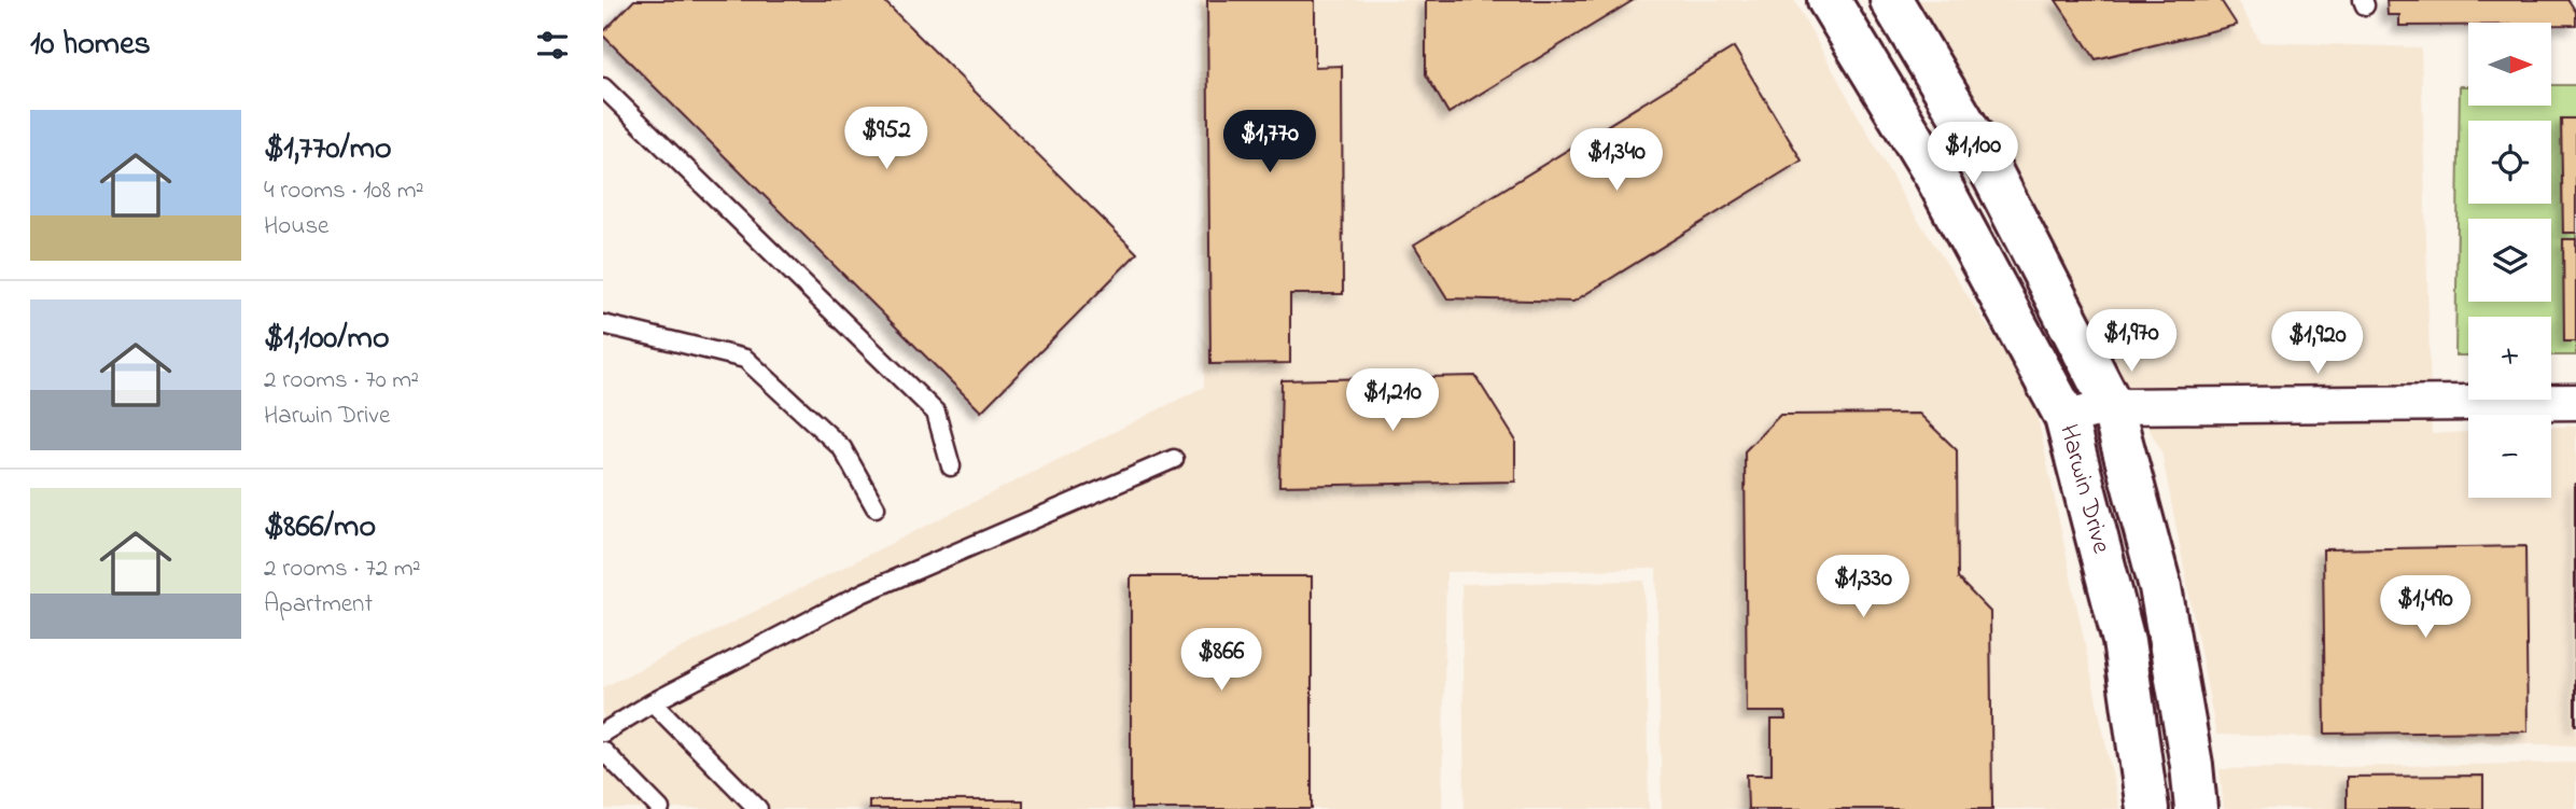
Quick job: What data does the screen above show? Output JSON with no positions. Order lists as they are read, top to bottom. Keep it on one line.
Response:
{"streets":{"main road":["Harwin Drive"]},"north":"right","page":{"heading":"10 homes","map_buttons":["+","−"],"list":[{"name":"$1,770/mo","note":"4 rooms · 108 m² · House"},{"name":"$1,100/mo","note":"2 rooms · 70 m² · Harwin Drive"},{"name":"$866/mo","note":"2 rooms · 72 m² · Apartment"}],"price":["$952","$1,770","$1,100","$1,340","$1,970","$1,920","$1,210","$1,330","$1,490","$866"]}}
